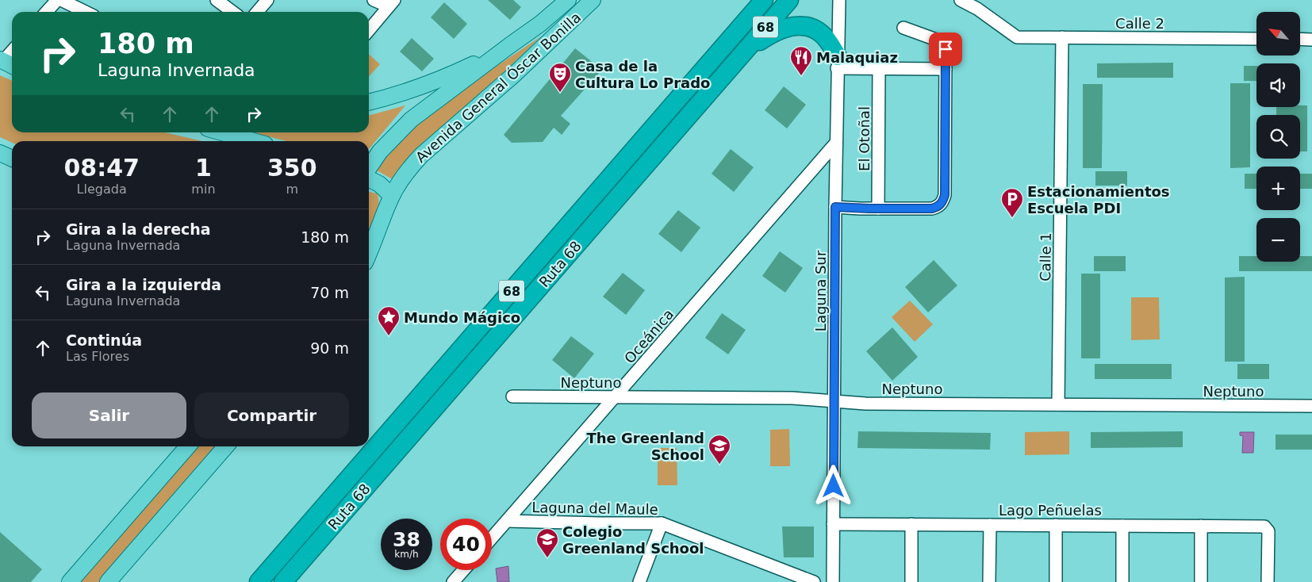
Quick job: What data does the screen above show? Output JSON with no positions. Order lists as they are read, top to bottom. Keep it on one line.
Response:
{"streets":{"highway":["68","Ruta 68"],"main road":["Avenida General Óscar Bonilla"],"street":["Calle 2","El Otoñal","Calle 1","Laguna Sur","Oceánica","Neptuno","Laguna del Maule","Lago Peñuelas"]},"crossings":[["Calle 2","Calle 1"],["Calle 1","Neptuno"],["Laguna Sur","Oceánica"],["Laguna Sur","Neptuno"],["Laguna Sur","Lago Peñuelas"],["Oceánica","Neptuno"],["Oceánica","Laguna del Maule"]],"places":{"restaurant":["Malaquiaz"],"theatre":["Casa de la Cultura Lo Prado"],"parking":["Estacionamientos Escuela PDI"],"place":["Mundo Mágico"],"school or university":["The Greenland School","Colegio Greenland School"]},"north":"top left","page":{"map_buttons":["+","−"],"turn":["180 m","Laguna Invernada"],"eta":["08:47","Llegada","1","min","350","m"],"list":[{"name":"Gira a la derecha","note":"Laguna Invernada","value":"180 m"},{"name":"Gira a la izquierda","note":"Laguna Invernada","value":"70 m"},{"name":"Continúa","note":"Las Flores","value":"90 m"}],"buttons":["Salir","Compartir"],"speed":"38 km/h","limit":"40"}}
